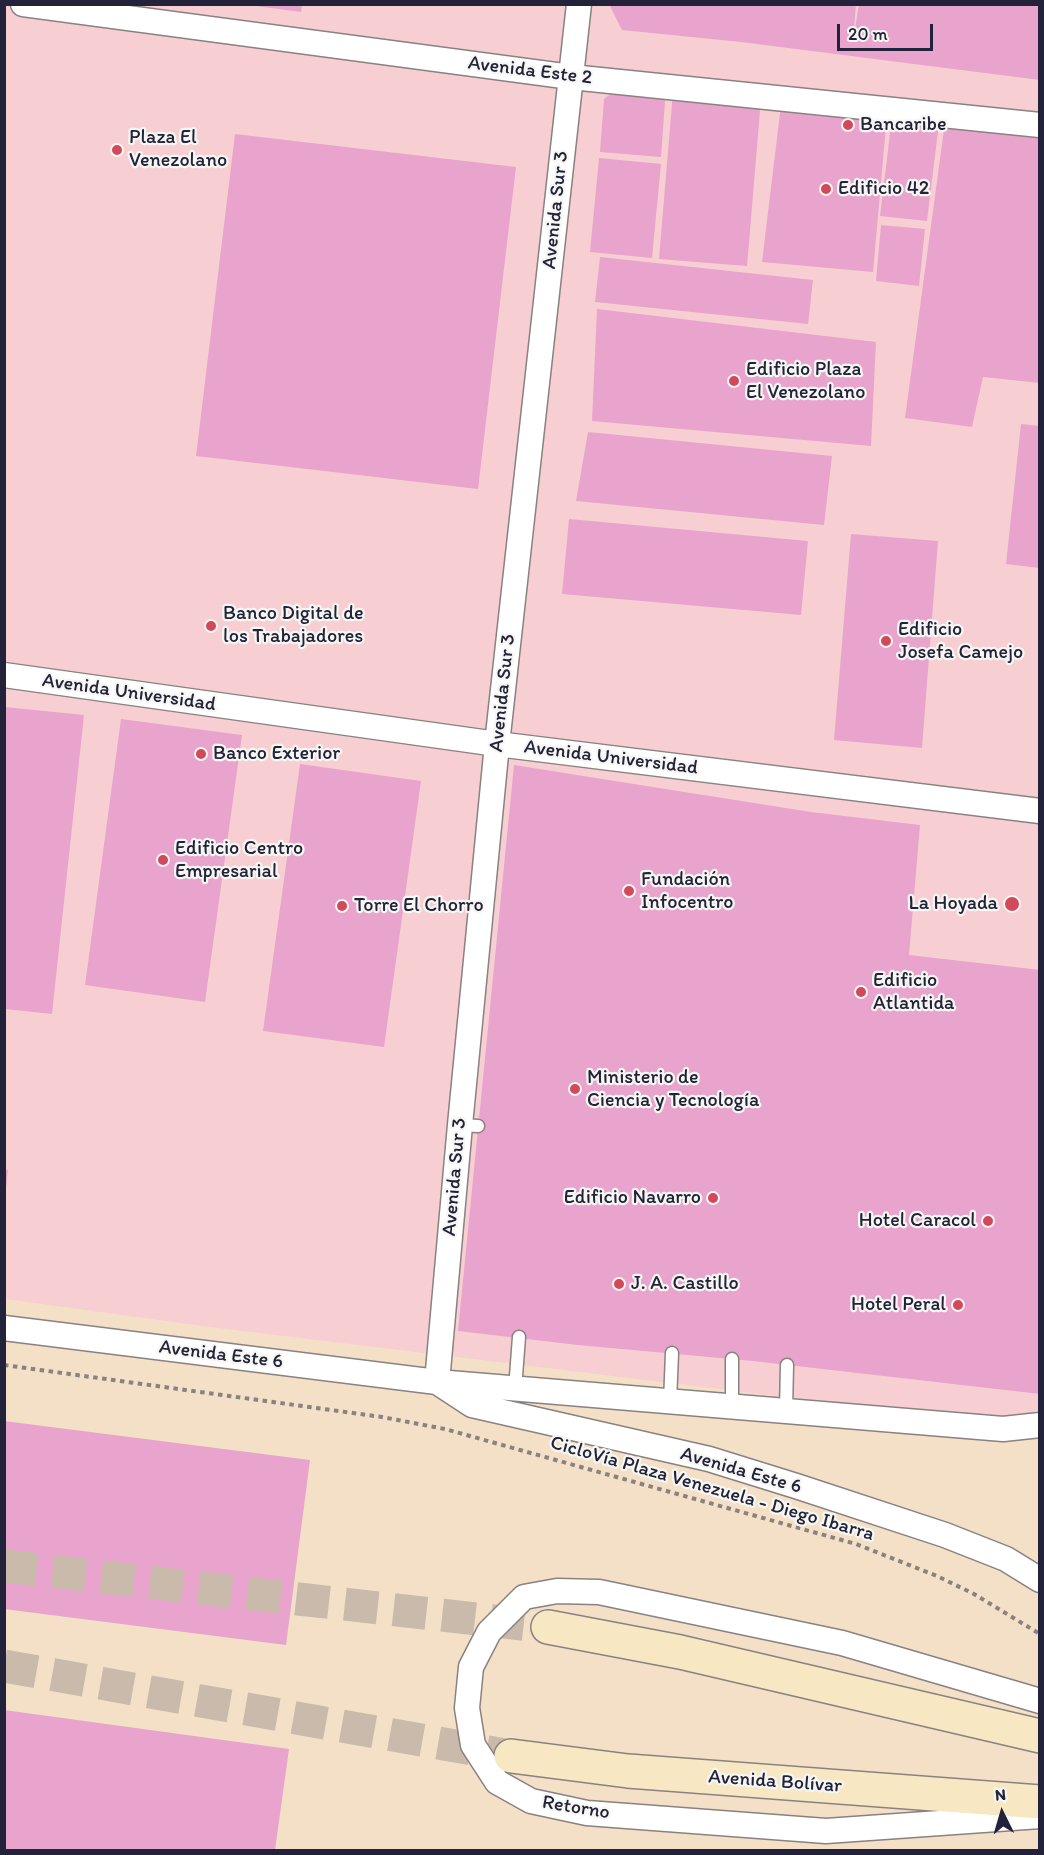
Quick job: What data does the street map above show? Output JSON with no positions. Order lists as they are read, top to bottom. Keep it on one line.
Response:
{"streets":{"main road":["Avenida Bolívar"],"street":["Avenida Este 2","Avenida Sur 3","Avenida Universidad","Avenida Este 6","Retorno"],"path":["CicloVía Plaza Venezuela - Diego Ibarra"]},"crossings":[["Avenida Este 2","Avenida Sur 3"],["Avenida Sur 3","Avenida Universidad"],["Avenida Sur 3","Avenida Este 6"]],"places":["Bancaribe","Plaza El Venezolano","Edificio 42","Edificio Plaza El Venezolano","Banco Digital de los Trabajadores","Edificio Josefa Camejo","Banco Exterior","Edificio Centro Empresarial","Fundación Infocentro","La Hoyada","Torre El Chorro","Edificio Atlantida","Ministerio de Ciencia y Tecnología","Edificio Navarro","Hotel Caracol","J. A. Castillo","Hotel Peral"],"scale_bar":"20 m","north":"top"}
